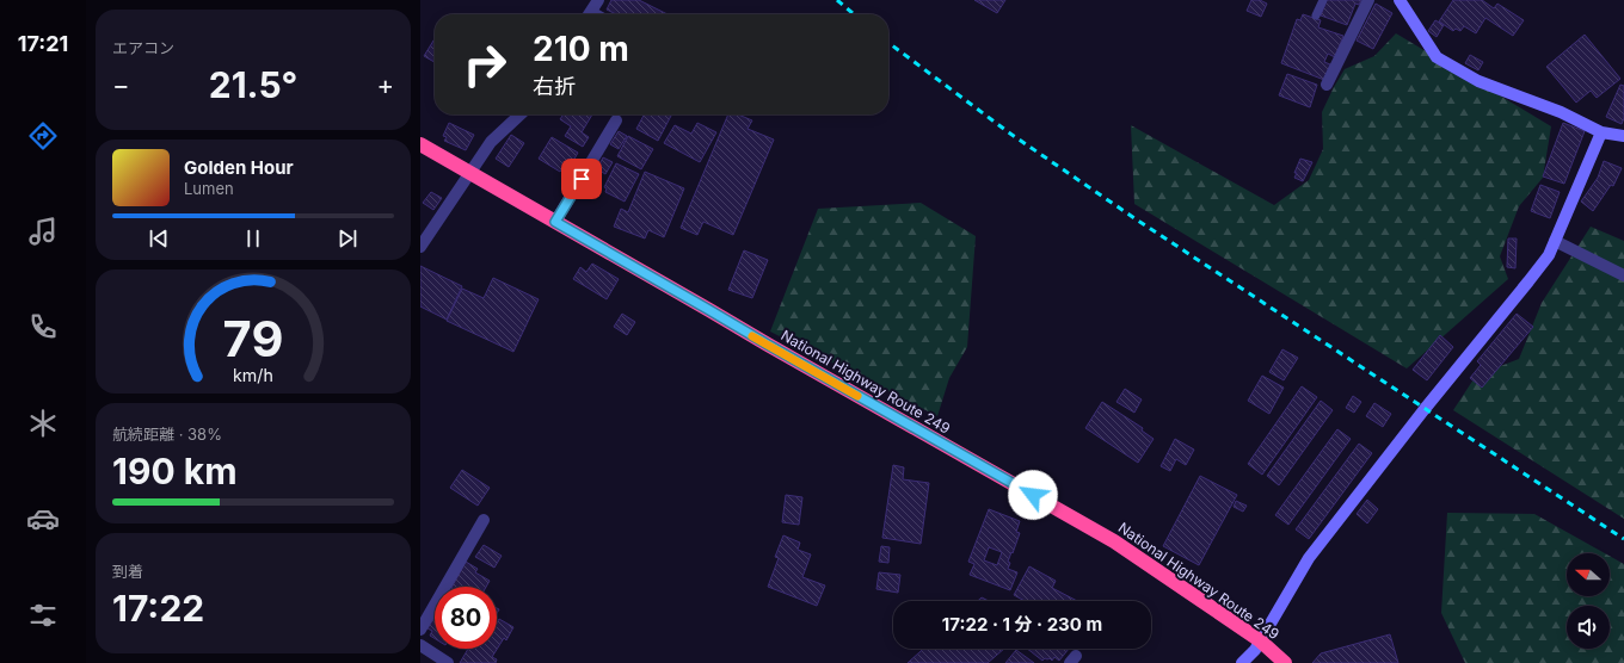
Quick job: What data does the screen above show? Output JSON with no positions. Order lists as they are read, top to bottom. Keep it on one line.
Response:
{"streets":{"highway":["National Highway Route 249"]},"north":"left","page":{"tabs":"17:21","tile":["エアコン",["航続距離 · 38%","190 km"],["到着","17:22"]],"turn":["210 m","右折"],"heat":["−","21.5°","+"],"song":["Golden Hour","Lumen"],"limit":"80","trip":"17:22 · 1 分 · 230 m","gauge":["79","km/h"]}}
